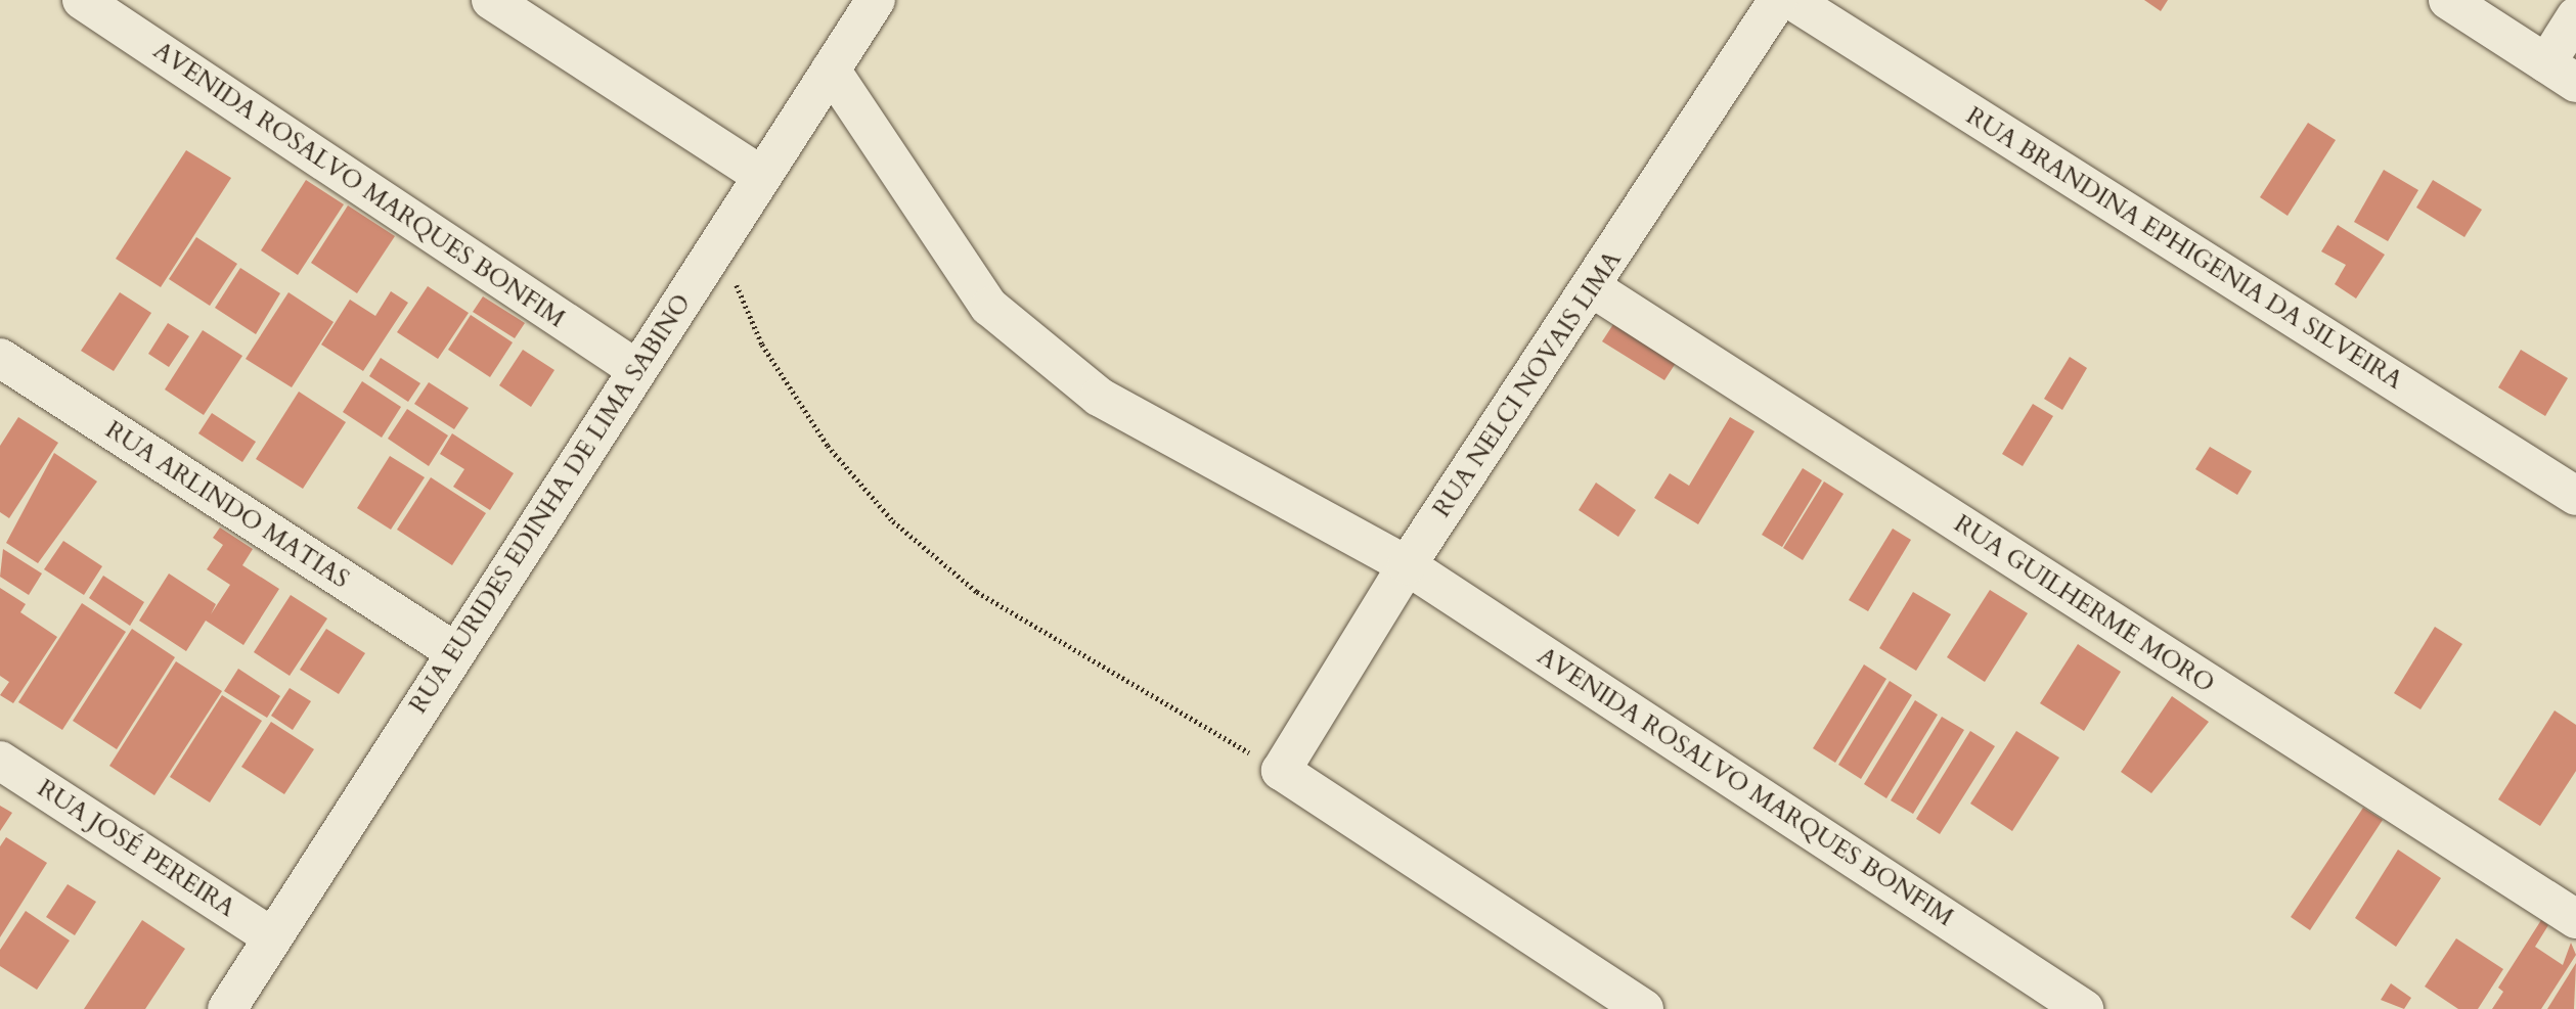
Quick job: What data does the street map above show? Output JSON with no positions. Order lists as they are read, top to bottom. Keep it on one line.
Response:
{"streets":{"street":["AVENIDA ROSALVO MARQUES BONFIM","RUA BRANDINA EPHIGENIA DA SILVEIRA","RUA NELCI NOVAIS LIMA","RUA EURIDES EDINHA DE LIMA SABINO","RUA ARLINDO MATIAS","RUA GUILHERME MORO","RUA JOSÉ PEREIRA"]},"crossings":[["AVENIDA ROSALVO MARQUES BONFIM","RUA NELCI NOVAIS LIMA"],["AVENIDA ROSALVO MARQUES BONFIM","RUA EURIDES EDINHA DE LIMA SABINO"],["RUA NELCI NOVAIS LIMA","RUA GUILHERME MORO"],["RUA EURIDES EDINHA DE LIMA SABINO","RUA ARLINDO MATIAS"],["RUA EURIDES EDINHA DE LIMA SABINO","RUA JOSÉ PEREIRA"]]}
